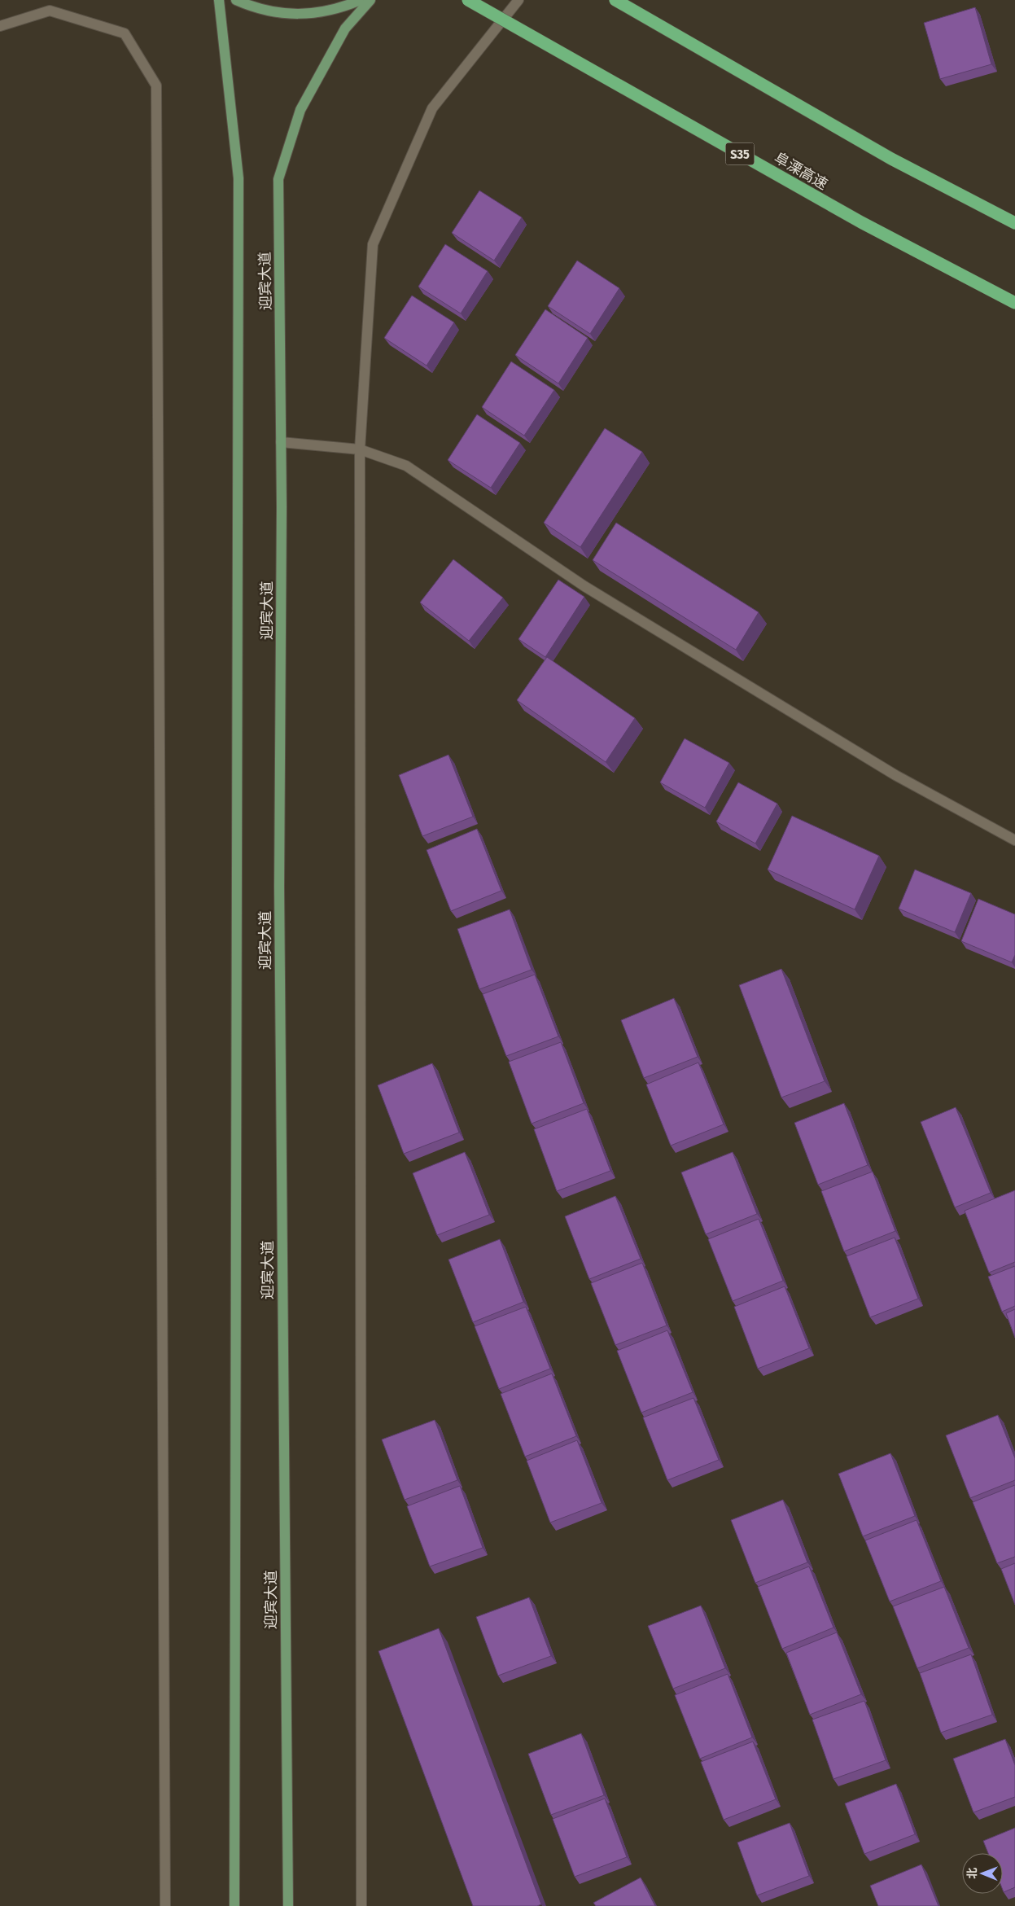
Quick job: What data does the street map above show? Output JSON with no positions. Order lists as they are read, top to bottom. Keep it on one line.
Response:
{"streets":{"highway":["S35","阜溧高速"],"main road":["迎宾大道"]},"north":"left"}
